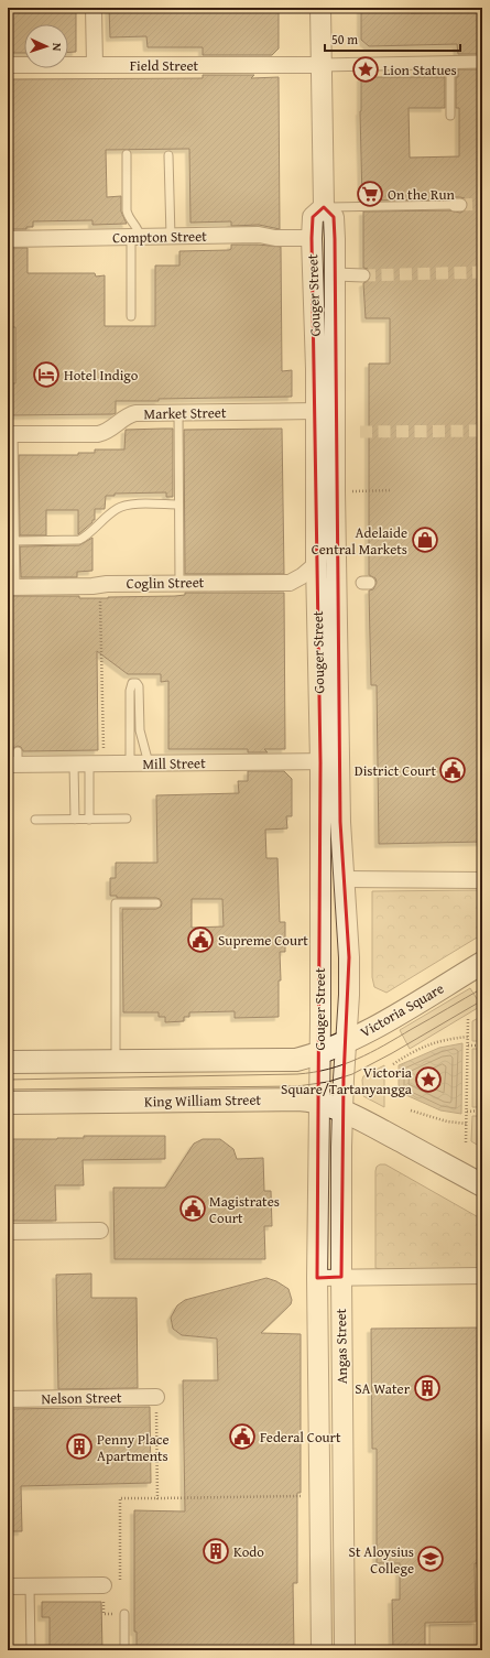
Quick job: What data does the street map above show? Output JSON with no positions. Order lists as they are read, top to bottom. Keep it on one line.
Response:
{"streets":{"main road":["Victoria Square","King William Street"],"street":["Field Street","Compton Street","Gouger Street","Market Street","Coglin Street","Mill Street","Angas Street","Nelson Street"]},"crossings":[["Field Street","Gouger Street"],["Compton Street","Gouger Street"],["Gouger Street","Market Street"],["Gouger Street","Coglin Street"],["Gouger Street","Mill Street"],["Gouger Street","Victoria Square"],["Gouger Street","King William Street"],["Gouger Street","Angas Street"],["Victoria Square","Angas Street"],["King William Street","Angas Street"]],"places":{"place":["Lion Statues","Victoria Square/Tartanyangga"],"supermarket":["On the Run"],"hotel":["Hotel Indigo"],"shop":["Adelaide Central Markets"],"public building":["District Court","Supreme Court","Magistrates Court","Federal Court"],"building":["SA Water","Penny Place Apartments","Kodo"],"school or university":["St Aloysius College"]},"scale_bar":"50 m","north":"right"}
